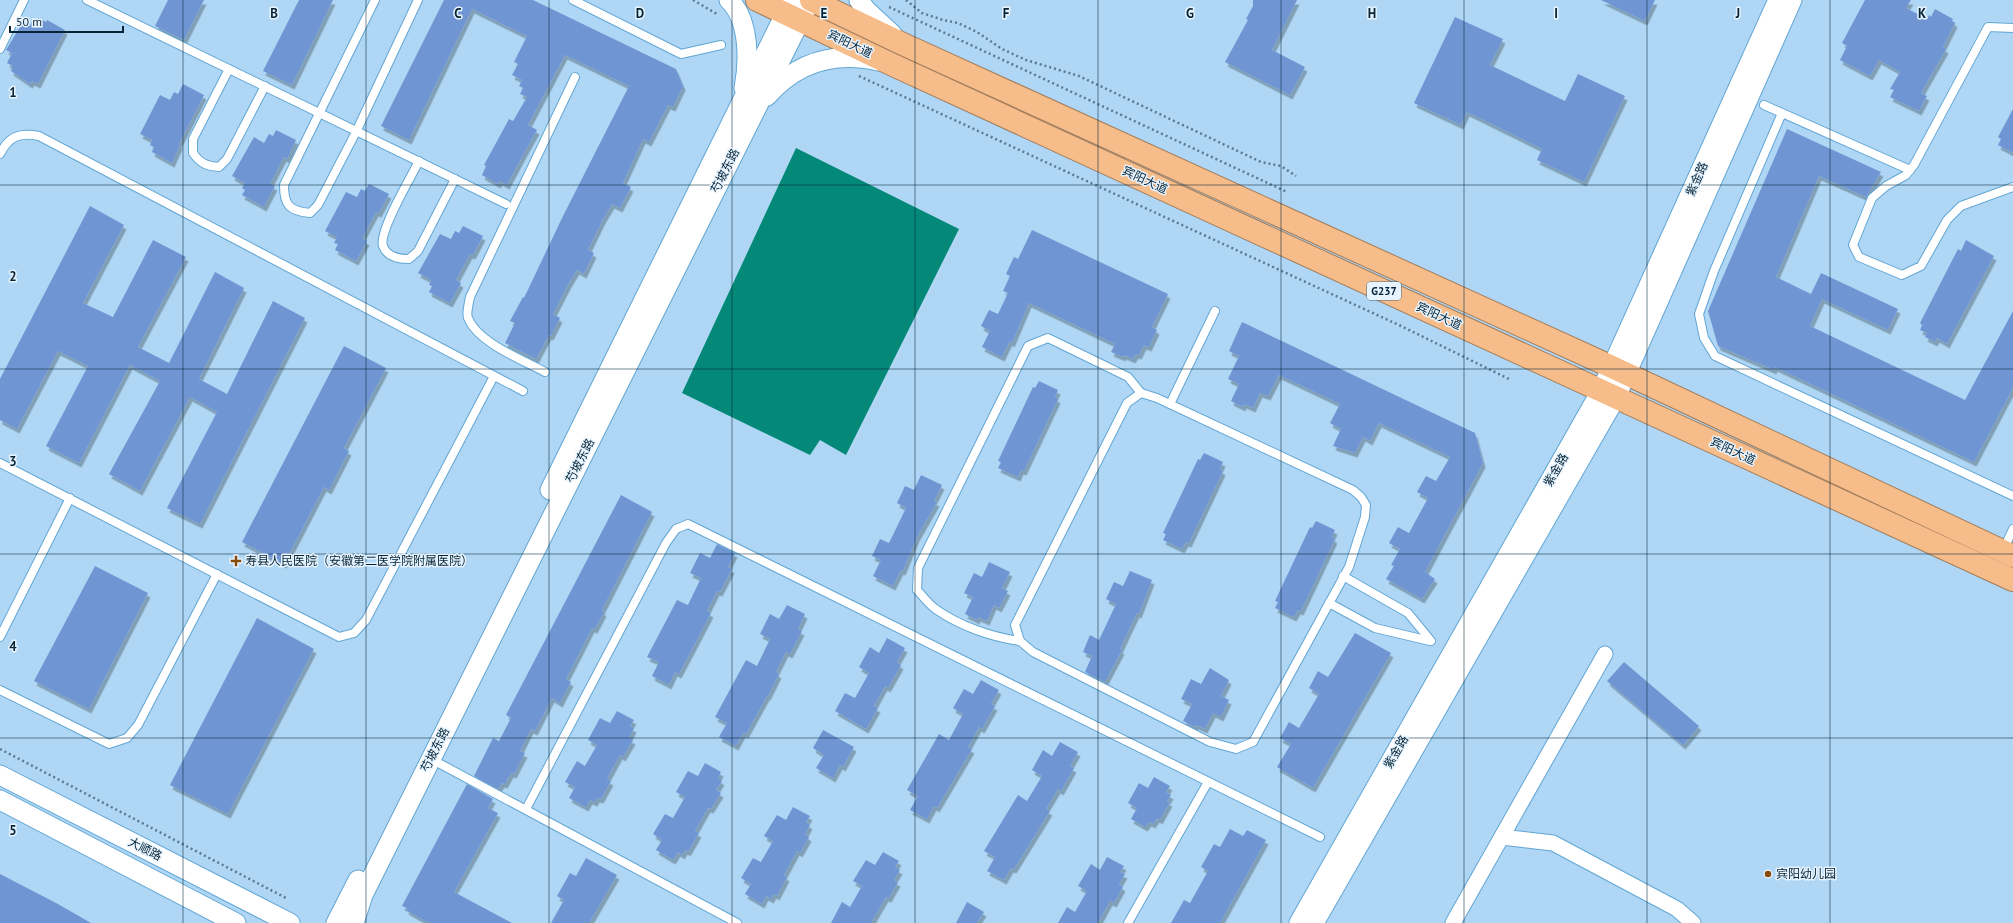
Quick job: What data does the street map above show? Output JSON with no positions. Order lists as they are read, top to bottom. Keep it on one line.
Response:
{"streets":{"highway":["宾阳大道","G237"],"street":["芍坡东路","紫金路","大顺路"]},"crossings":[["宾阳大道","芍坡东路"],["宾阳大道","紫金路"]],"places":{"health":["寿县人民医院（安徽第二医学院附属医院）"],"other":["宾阳幼儿园"]},"scale_bar":"50 m","grid":{"columns":["B","C","D","E","F","G","H","I","J","K"],"rows":["1","2","3","4","5"]}}
